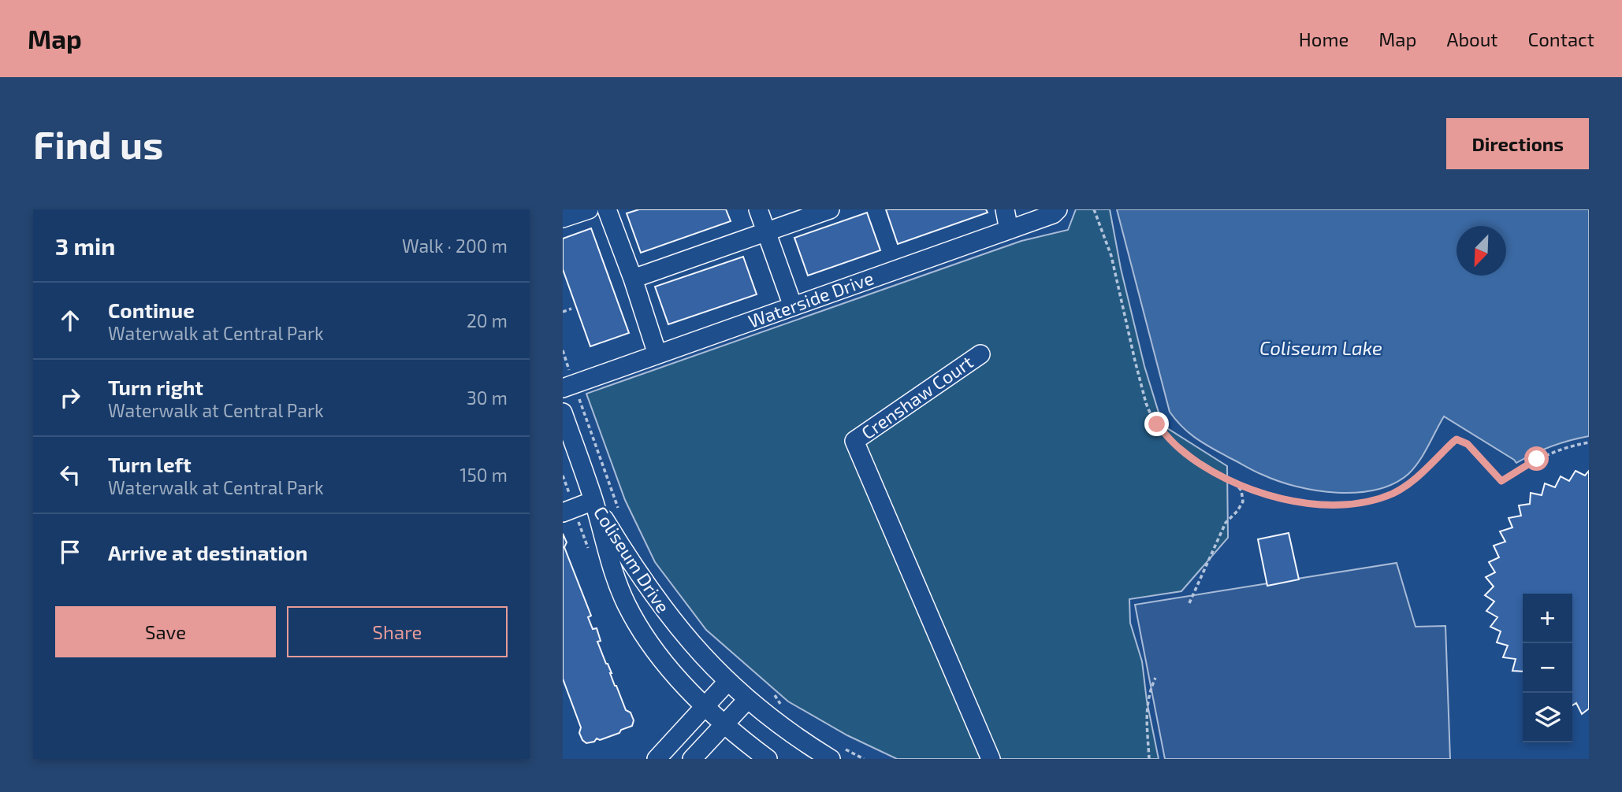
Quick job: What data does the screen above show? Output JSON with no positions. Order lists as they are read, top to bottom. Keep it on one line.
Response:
{"streets":{"street":["Waterside Drive","Crenshaw Court","Coliseum Drive"]},"water":["Coliseum Lake"],"north":"bottom left","page":{"header":"Map","nav":["Home","Map","About","Contact"],"buttons":["Directions",["Save","Share"]],"title":"Find us","heading":["3 min","Walk · 200 m"],"list":[["Continue","Waterwalk at Central Park","20 m"],["Turn right","Waterwalk at Central Park","30 m"],["Turn left","Waterwalk at Central Park","150 m"],"Arrive at destination"],"map_buttons":["+","−"]}}
